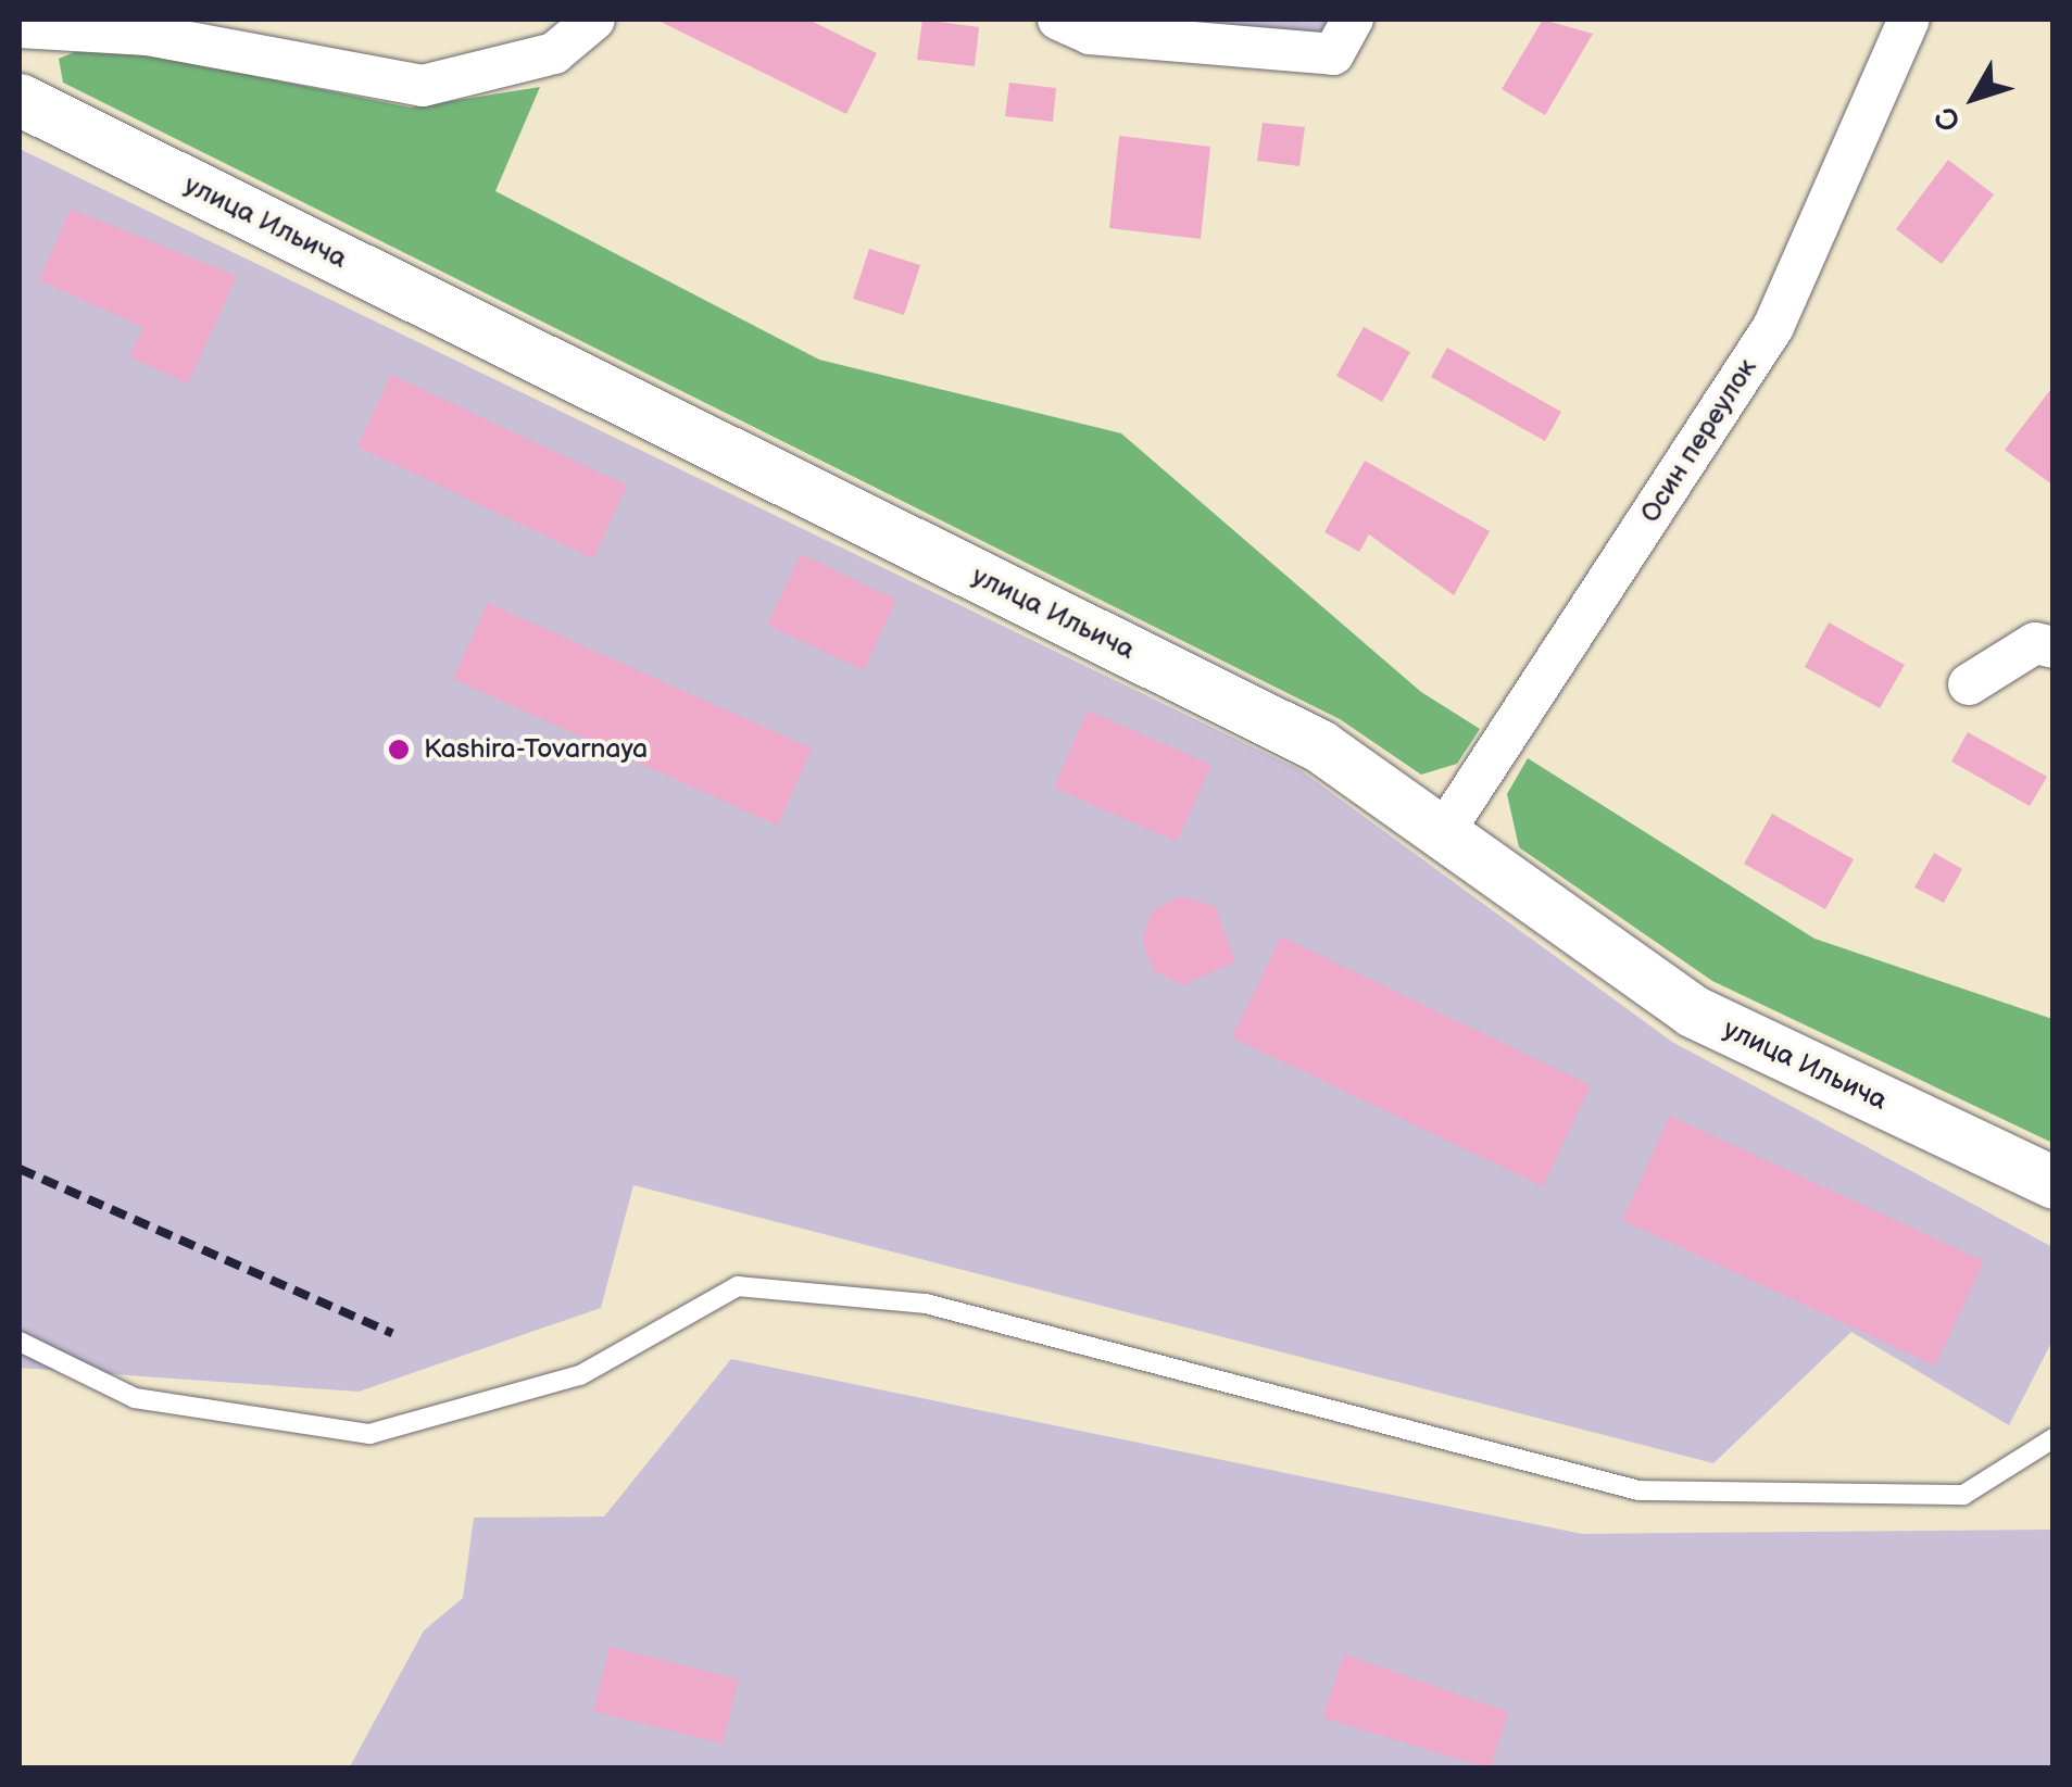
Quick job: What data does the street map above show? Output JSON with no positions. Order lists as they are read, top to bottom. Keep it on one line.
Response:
{"streets":{"street":["улица Ильича","Осин переулок"]},"crossings":[["улица Ильича","Осин переулок"]],"places":["Kashira-Tovarnaya"],"north":"bottom left"}
